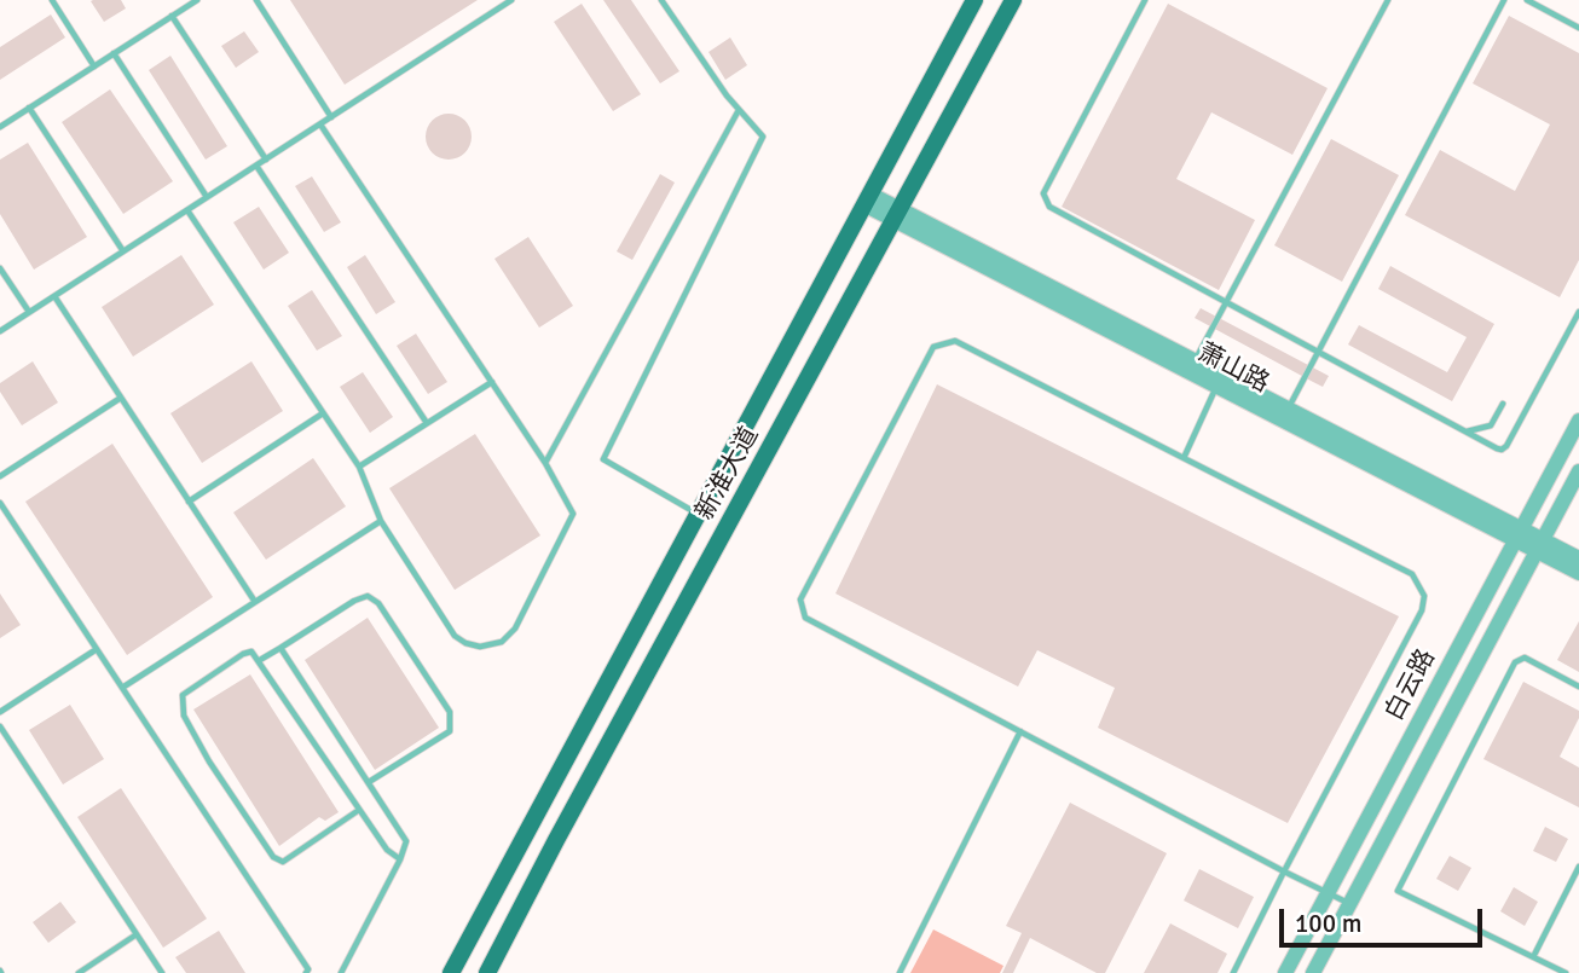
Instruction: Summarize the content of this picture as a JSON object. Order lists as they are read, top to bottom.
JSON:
{
  "streets": {
    "main road": ["新淮大道"],
    "street": ["萧山路", "白云路"]
  },
  "crossings": [
    ["萧山路", "新淮大道"],
    ["萧山路", "白云路"]
  ],
  "scale_bar": "100 m"
}
